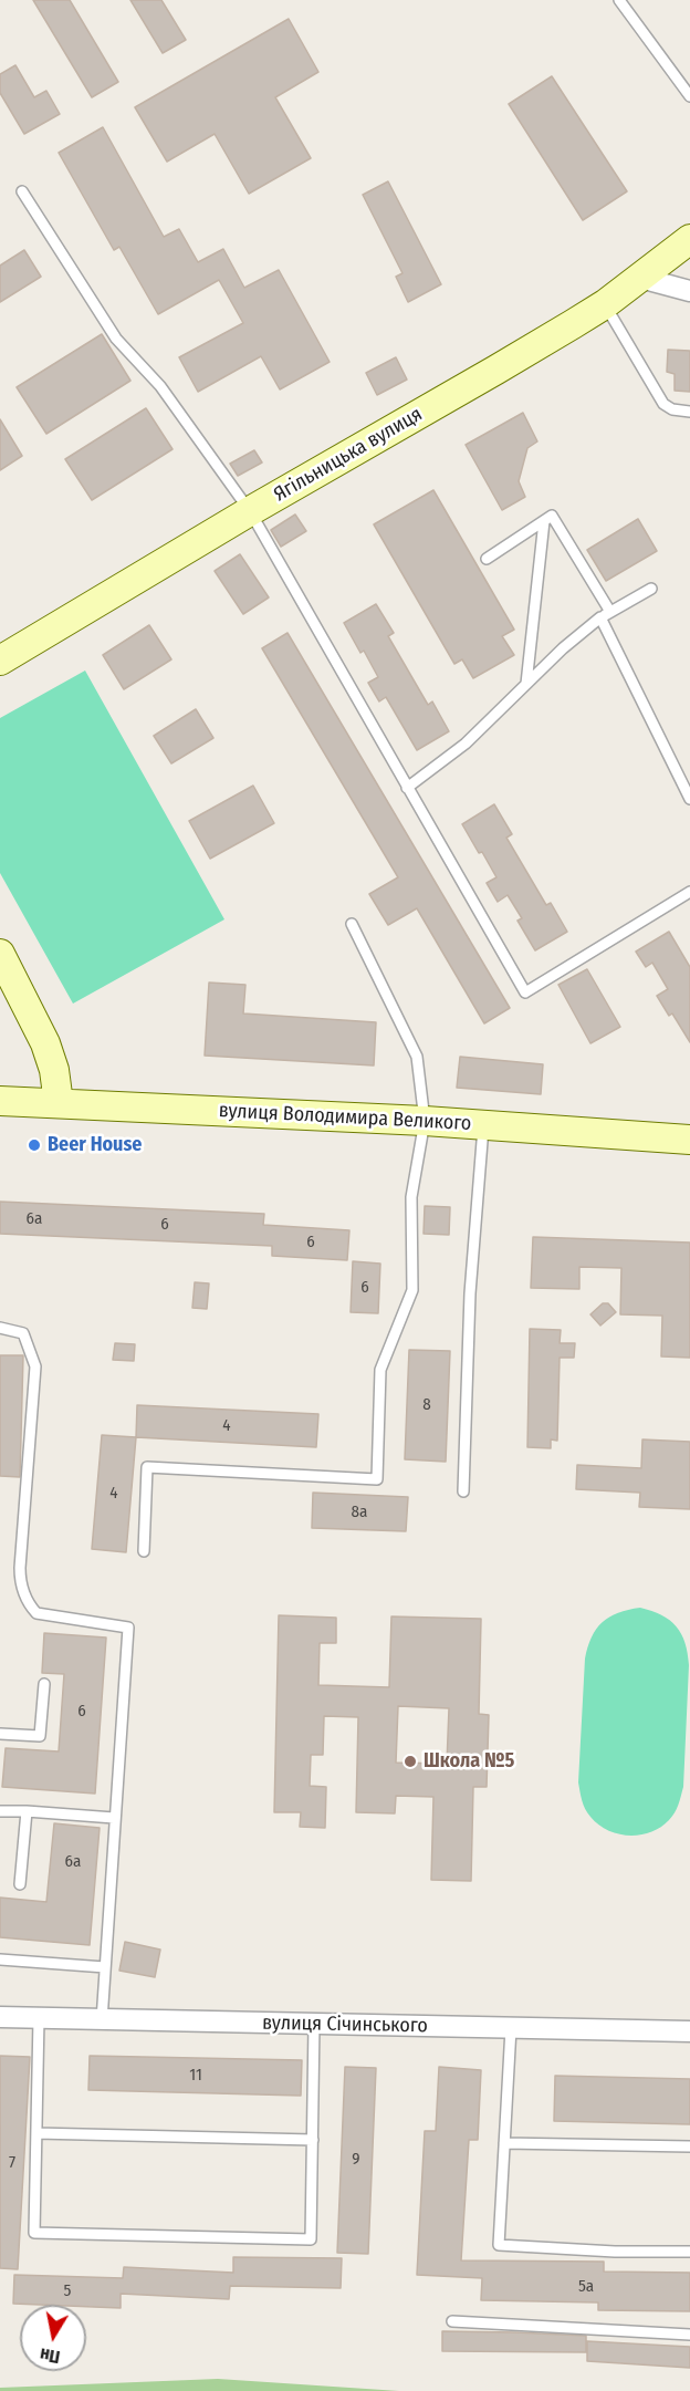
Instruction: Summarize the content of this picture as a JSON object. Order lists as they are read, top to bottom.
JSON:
{
  "streets": {
    "main road": ["Ягільницька вулиця", "вулиця Володимира Великого"],
    "street": ["вулиця Січинського"]
  },
  "places": ["Beer House", "Школа №5"],
  "house_numbers": [
    "6а",
    "6",
    "6",
    "6",
    "8",
    "4",
    "4",
    "8а",
    "6",
    "6а",
    "11",
    "9",
    "7",
    "5а",
    "5"
  ],
  "north": "bottom"
}
